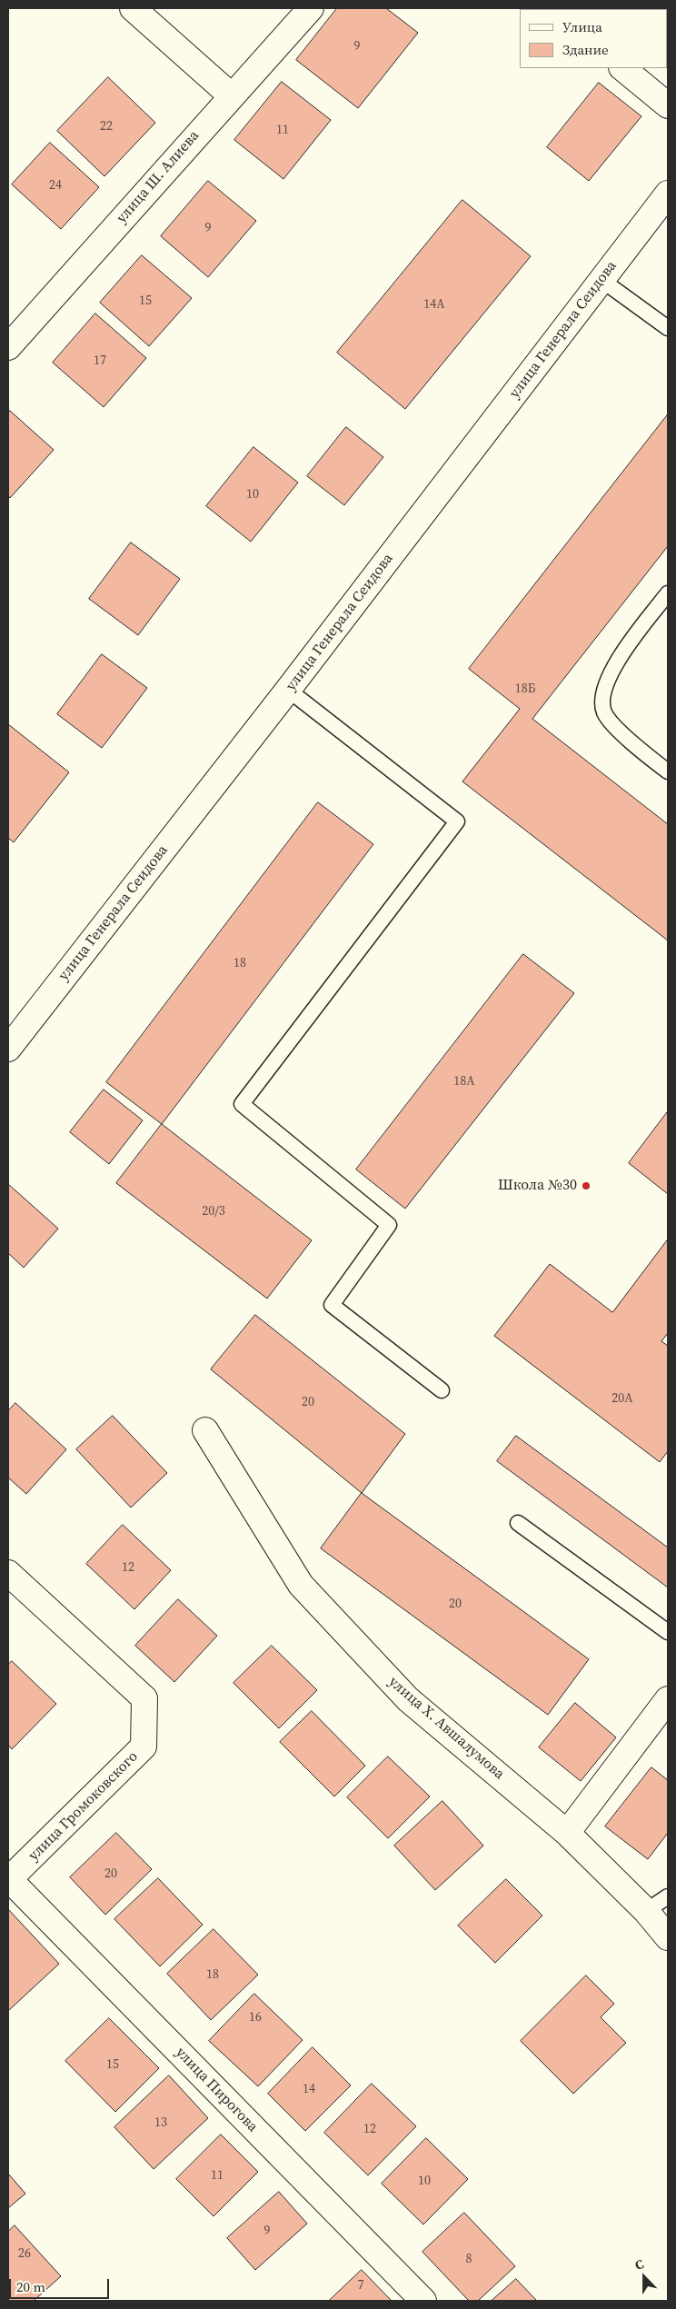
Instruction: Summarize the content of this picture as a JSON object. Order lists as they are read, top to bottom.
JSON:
{
  "streets": {
    "street": [
      "улица Ш. Алиева",
      "улица Генерала Сеидова",
      "улица Х. Авшалумова",
      "улица Громоковского",
      "улица Пирогова"
    ]
  },
  "crossings": [
    ["улица Громоковского", "улица Пирогова"]
  ],
  "places": ["Школа №30"],
  "house_numbers": [
    "9",
    "22",
    "11",
    "24",
    "9",
    "15",
    "14А",
    "17",
    "10",
    "18Б",
    "18",
    "18А",
    "20/3",
    "20А",
    "20",
    "12",
    "20",
    "20",
    "18",
    "16",
    "15",
    "14",
    "13",
    "12",
    "11",
    "10",
    "9",
    "26",
    "8",
    "7"
  ],
  "legend": ["Улица", "Здание"],
  "scale_bar": "20 m",
  "north": "top"
}
